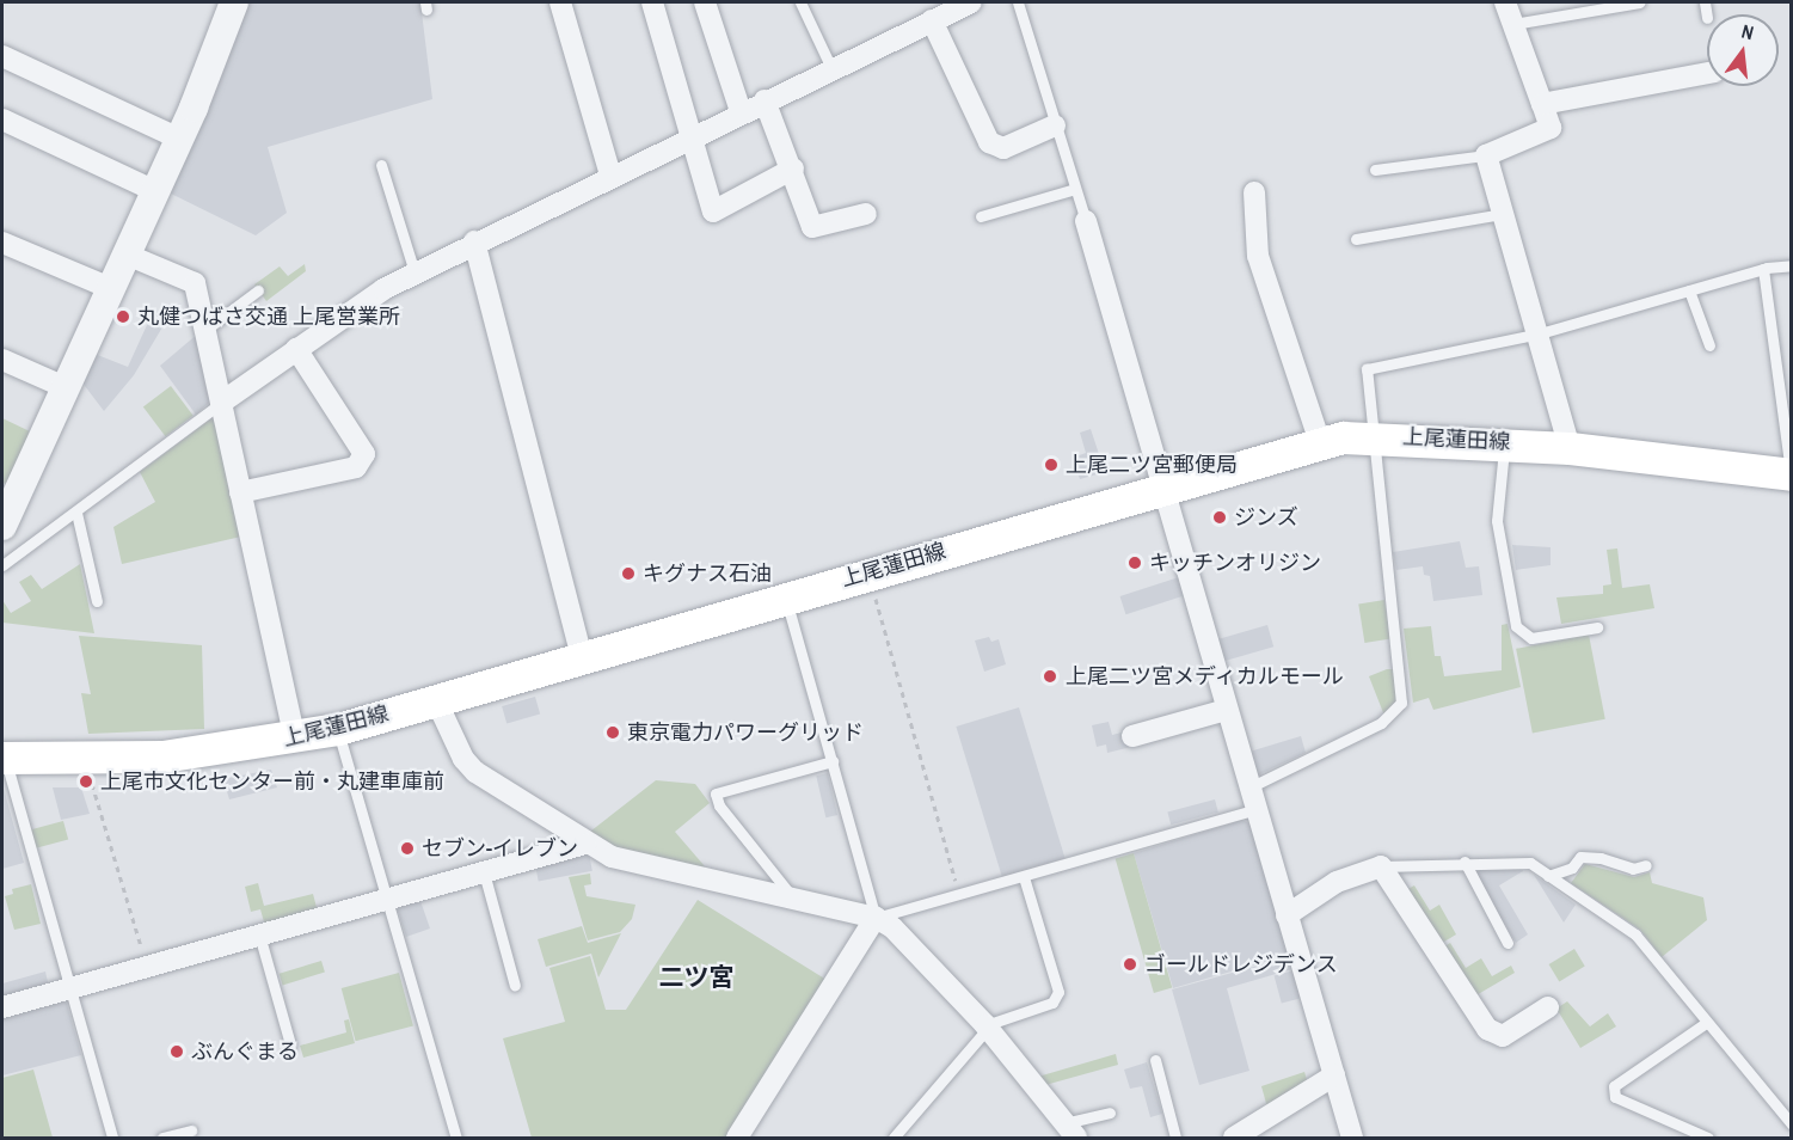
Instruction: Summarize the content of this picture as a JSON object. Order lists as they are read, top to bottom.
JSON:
{
  "streets": {
    "main road": ["上尾蓮田線"]
  },
  "districts": ["二ツ宮"],
  "places": [
    "丸健つばさ交通 上尾営業所",
    "上尾二ツ宮郵便局",
    "ジンズ",
    "キッチンオリジン",
    "キグナス石油",
    "上尾二ツ宮メディカルモール",
    "東京電力パワーグリッド",
    "上尾市文化センター前・丸建車庫前",
    "セブン-イレブン",
    "ゴールドレジデンス",
    "ぶんぐまる"
  ],
  "north": "top"
}
